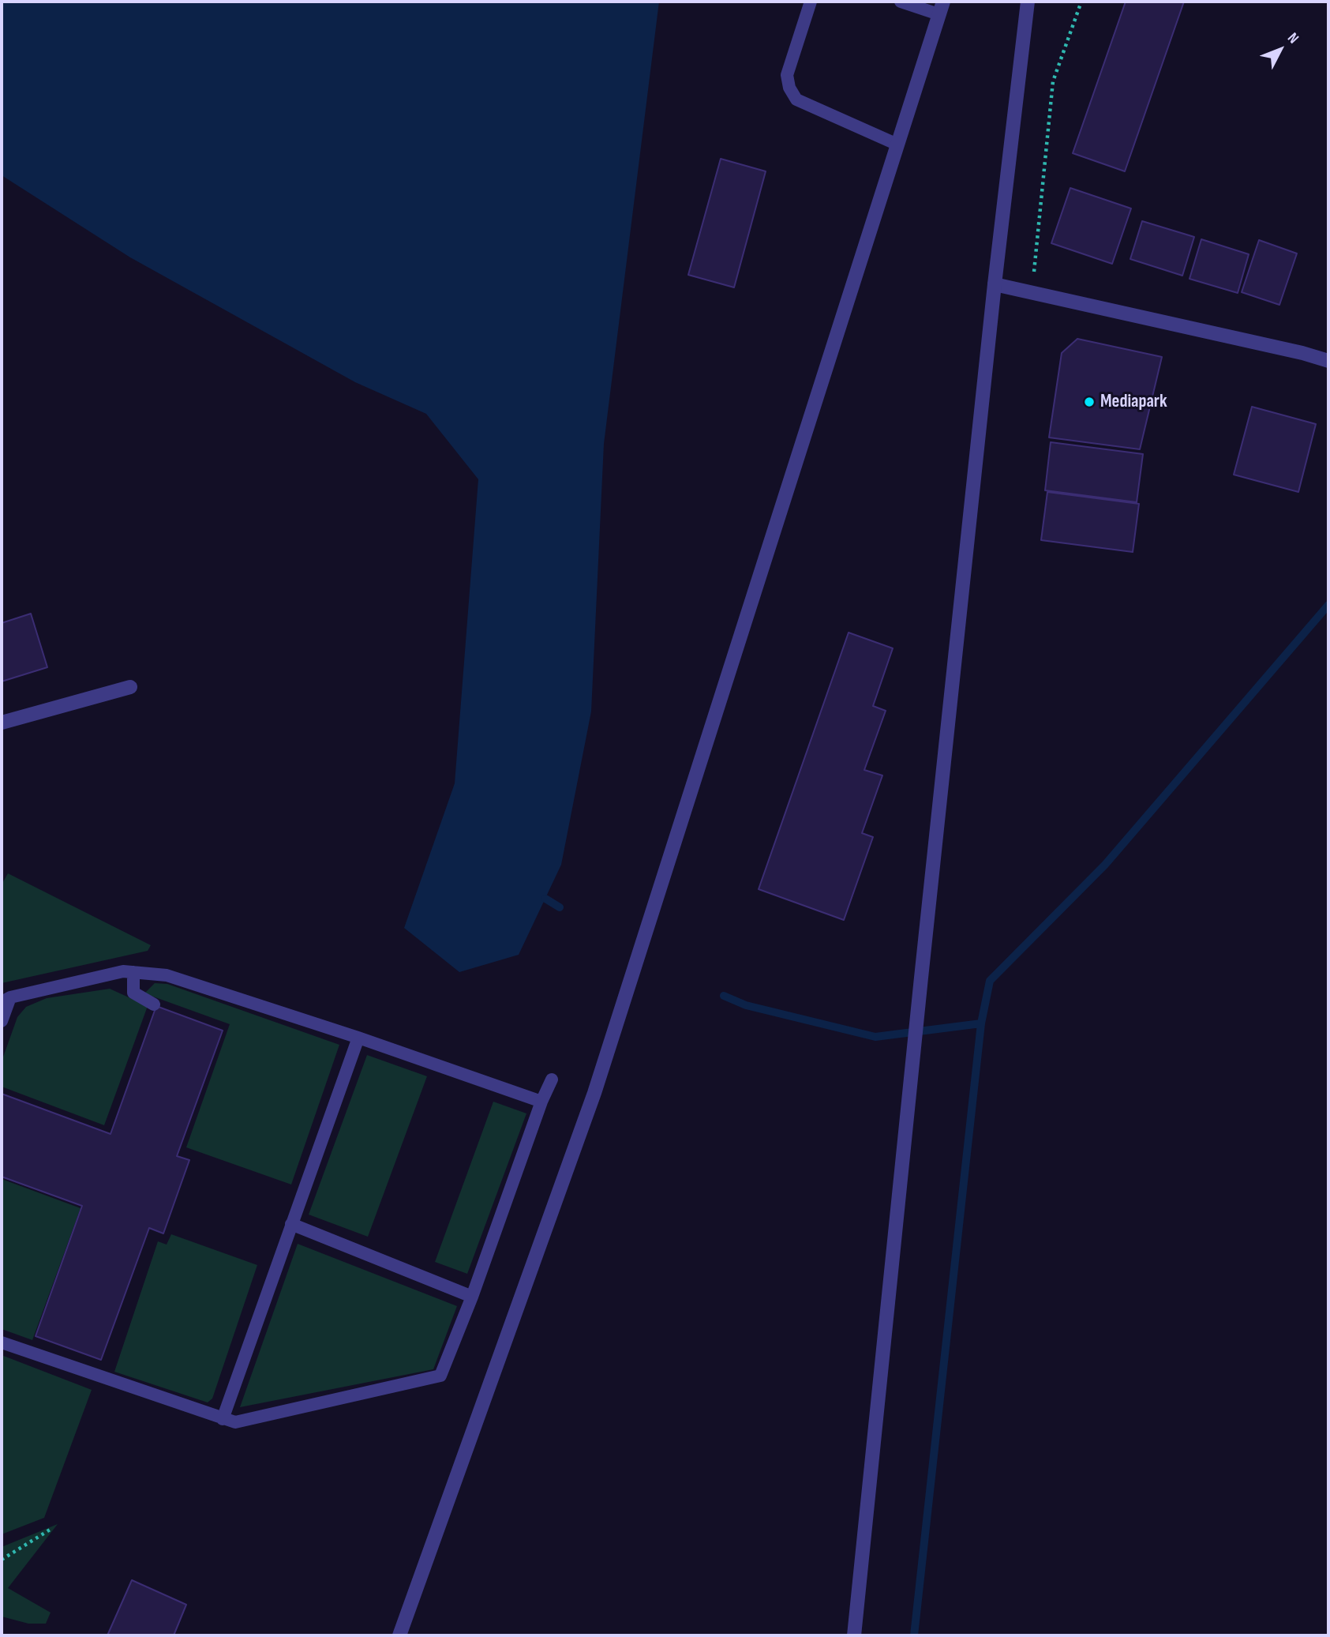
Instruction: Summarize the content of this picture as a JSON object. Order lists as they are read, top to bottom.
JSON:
{
  "places": ["Mediapark"],
  "north": "top right"
}
